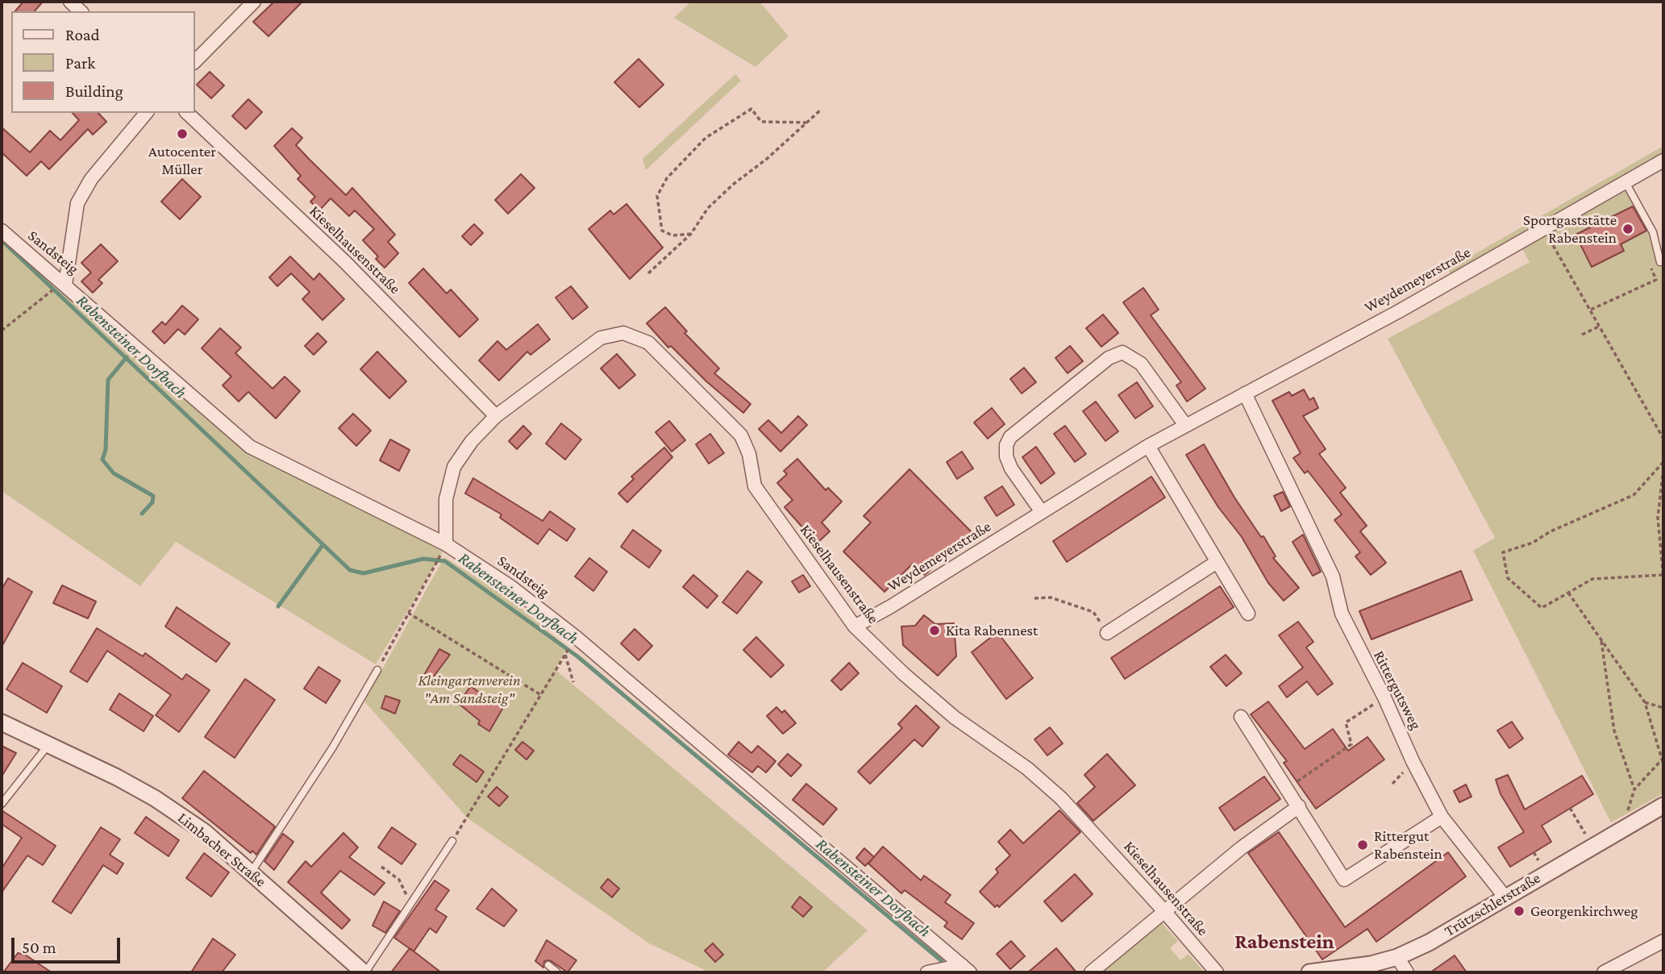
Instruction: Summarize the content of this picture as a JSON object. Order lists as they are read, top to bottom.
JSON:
{
  "streets": {
    "street": [
      "Kieselhausenstraße",
      "Sandsteig",
      "Weydemeyerstraße",
      "Rittergutsweg",
      "Limbacher Straße",
      "Trützschlerstraße"
    ]
  },
  "crossings": [
    ["Kieselhausenstraße", "Sandsteig"],
    ["Kieselhausenstraße", "Weydemeyerstraße"],
    ["Weydemeyerstraße", "Rittergutsweg"],
    ["Rittergutsweg", "Trützschlerstraße"]
  ],
  "districts": ["Rabenstein"],
  "water": ["Rabensteiner Dorfbach"],
  "parks": ["Kleingartenverein \"Am Sandsteig\""],
  "places": [
    "Autocenter Müller",
    "Sportgaststätte Rabenstein",
    "Kita Rabennest",
    "Rittergut Rabenstein",
    "Georgenkirchweg"
  ],
  "legend": ["Road", "Park", "Building"],
  "scale_bar": "50 m"
}
